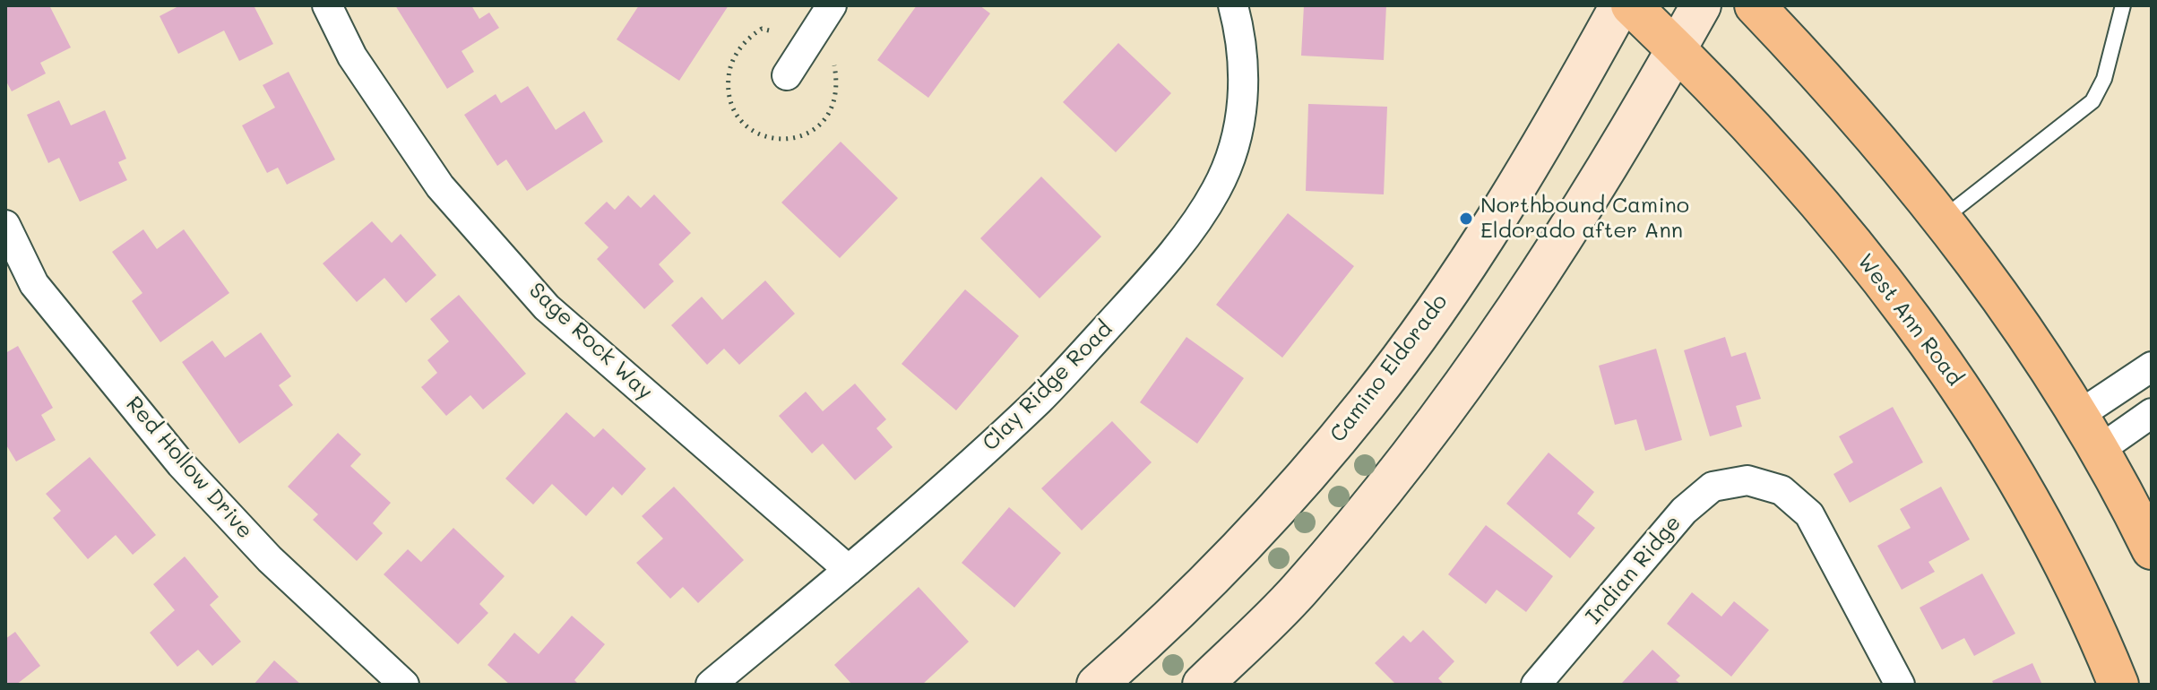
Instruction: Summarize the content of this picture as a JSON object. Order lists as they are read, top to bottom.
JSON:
{
  "streets": {
    "main road": ["West Ann Road", "Camino Eldorado"],
    "street": [
      "Sage Rock Way",
      "Clay Ridge Road",
      "Red Hollow Drive",
      "Indian Ridge"
    ]
  },
  "crossings": [
    ["Sage Rock Way", "Clay Ridge Road"]
  ],
  "places": ["Northbound Camino Eldorado after Ann"]
}
